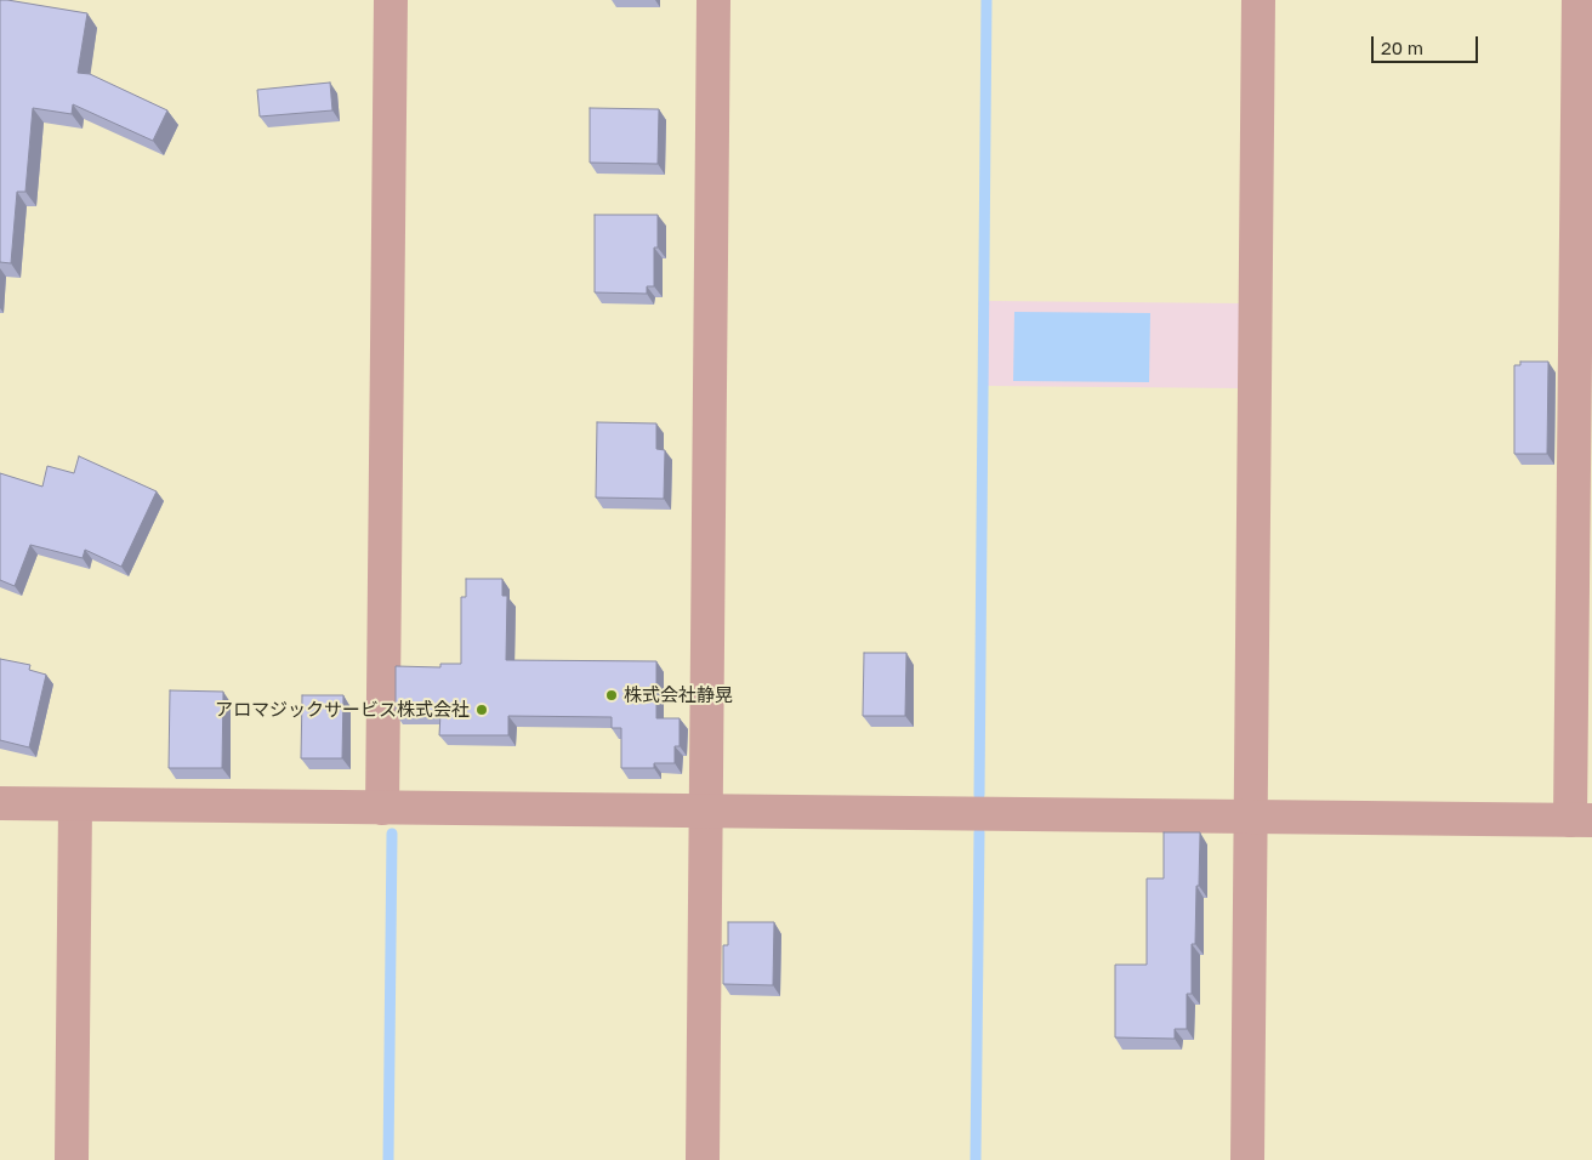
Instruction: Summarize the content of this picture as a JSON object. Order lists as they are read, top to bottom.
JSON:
{
  "places": ["株式会社静晃", "アロマジックサービス株式会社"],
  "scale_bar": "20 m"
}
